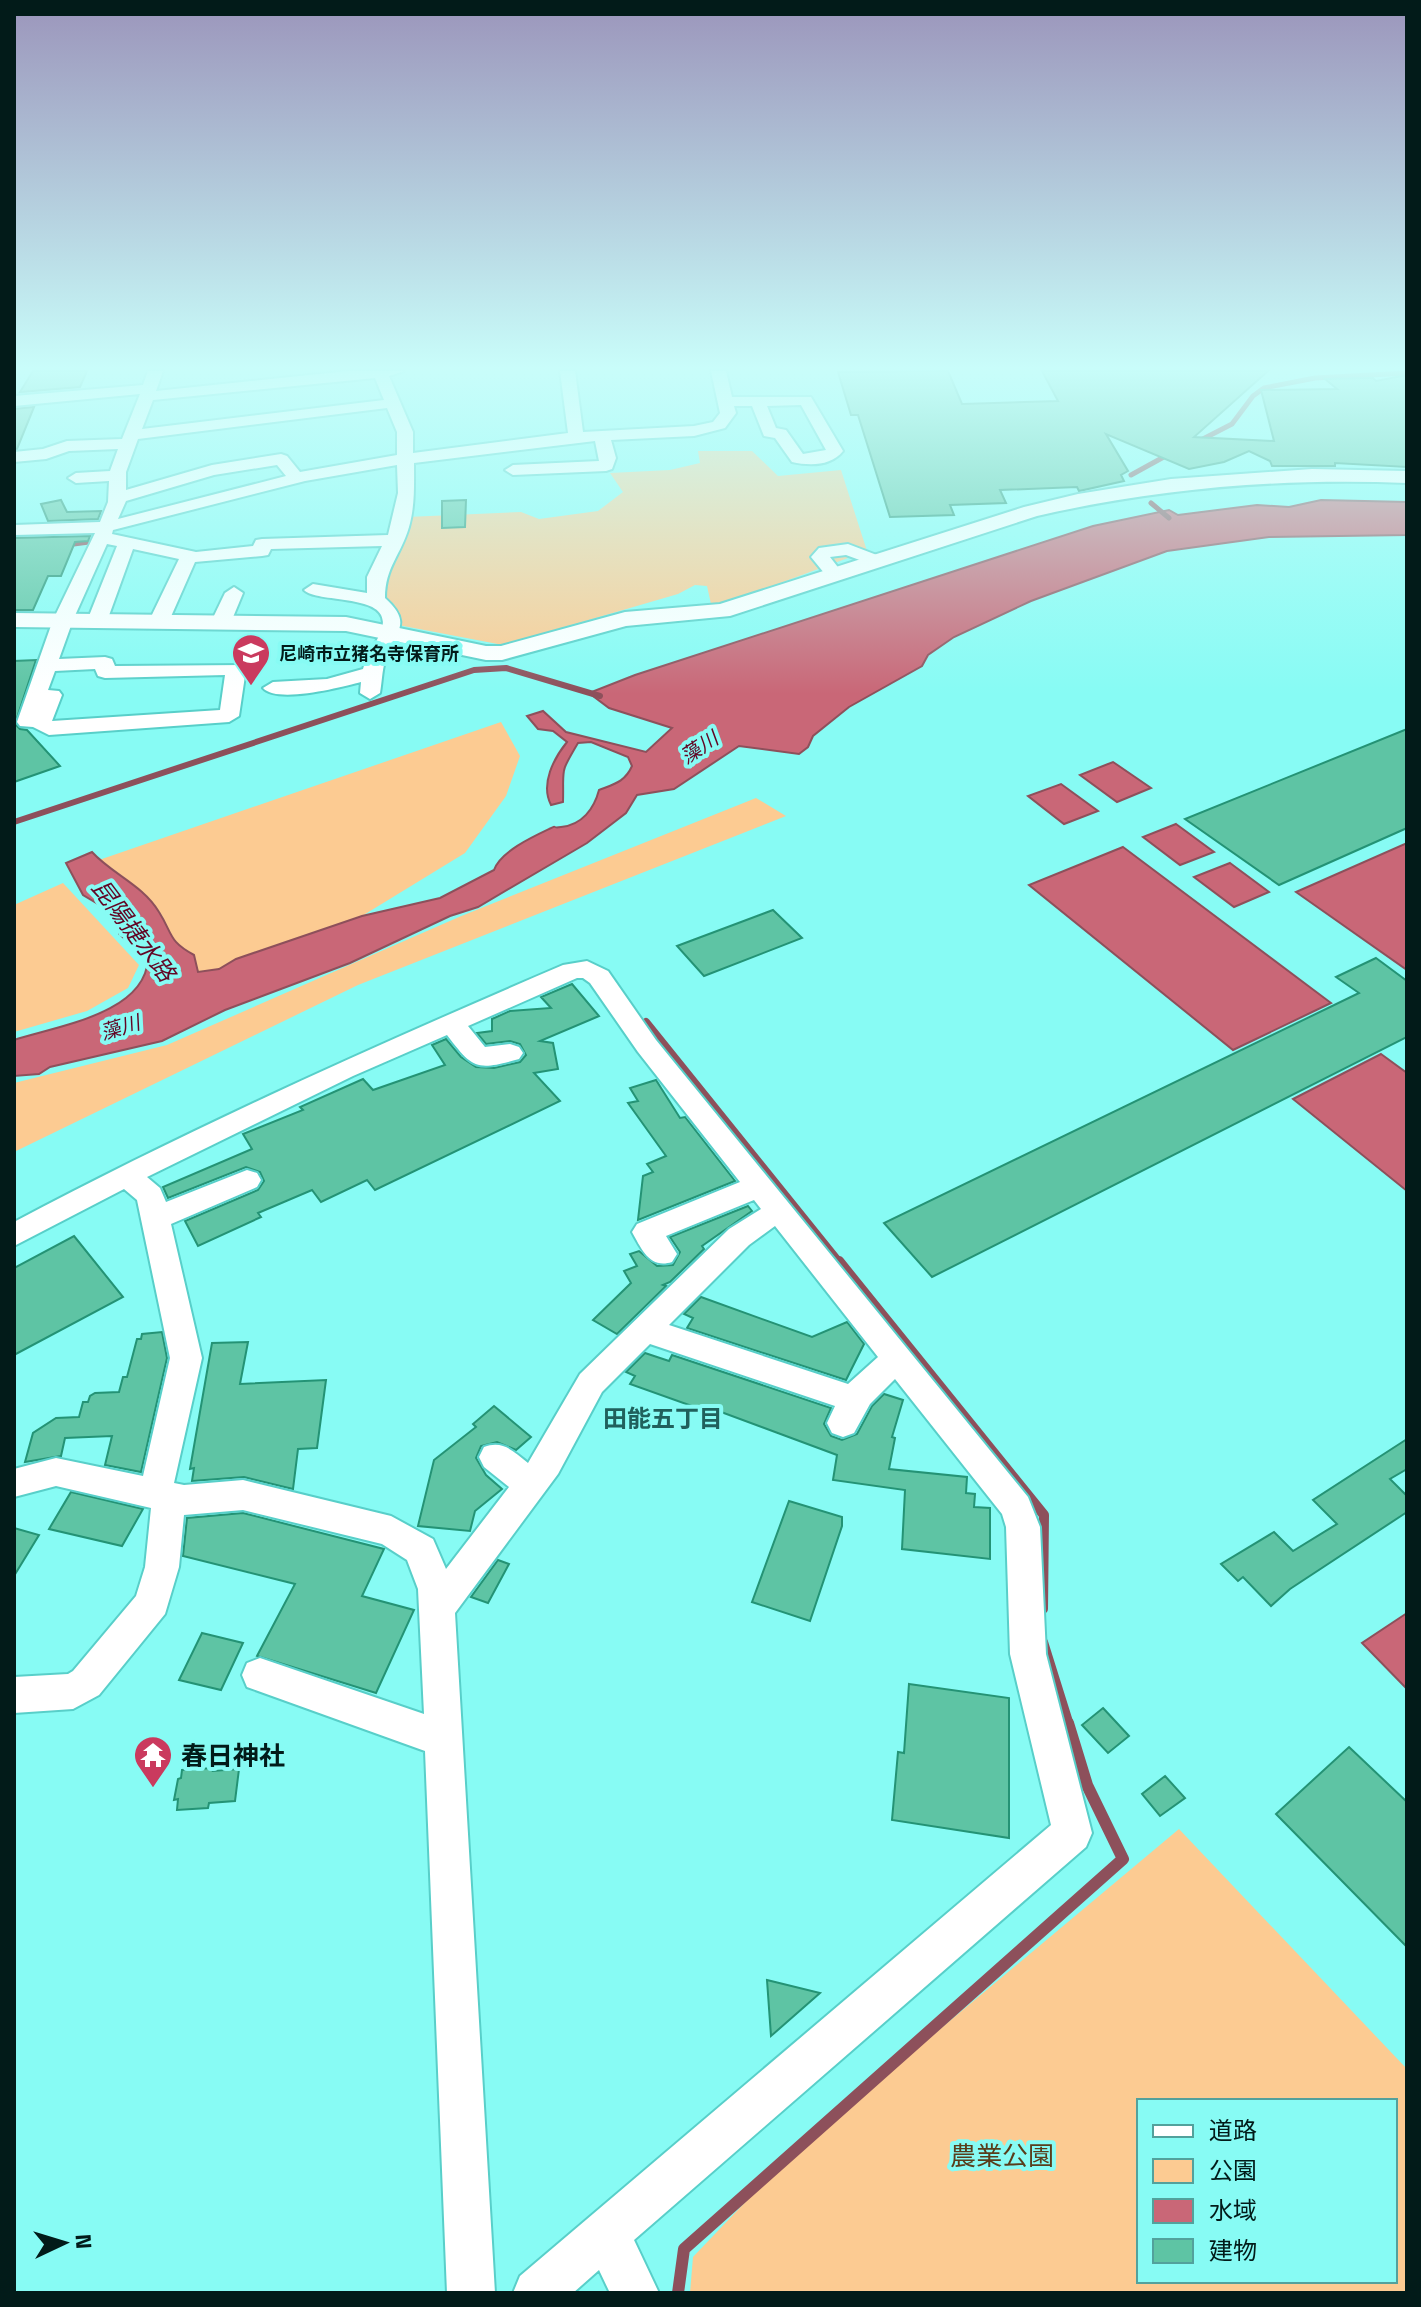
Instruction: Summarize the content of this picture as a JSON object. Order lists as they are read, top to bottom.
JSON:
{
  "districts": ["田能五丁目"],
  "water": ["藻川", "昆陽捷水路"],
  "parks": ["農業公園"],
  "places": {
    "school or university": ["尼崎市立猪名寺保育所"],
    "temple": ["春日神社"]
  },
  "legend": [
    "道路",
    "公園",
    "水域",
    "建物"
  ],
  "north": "right"
}
